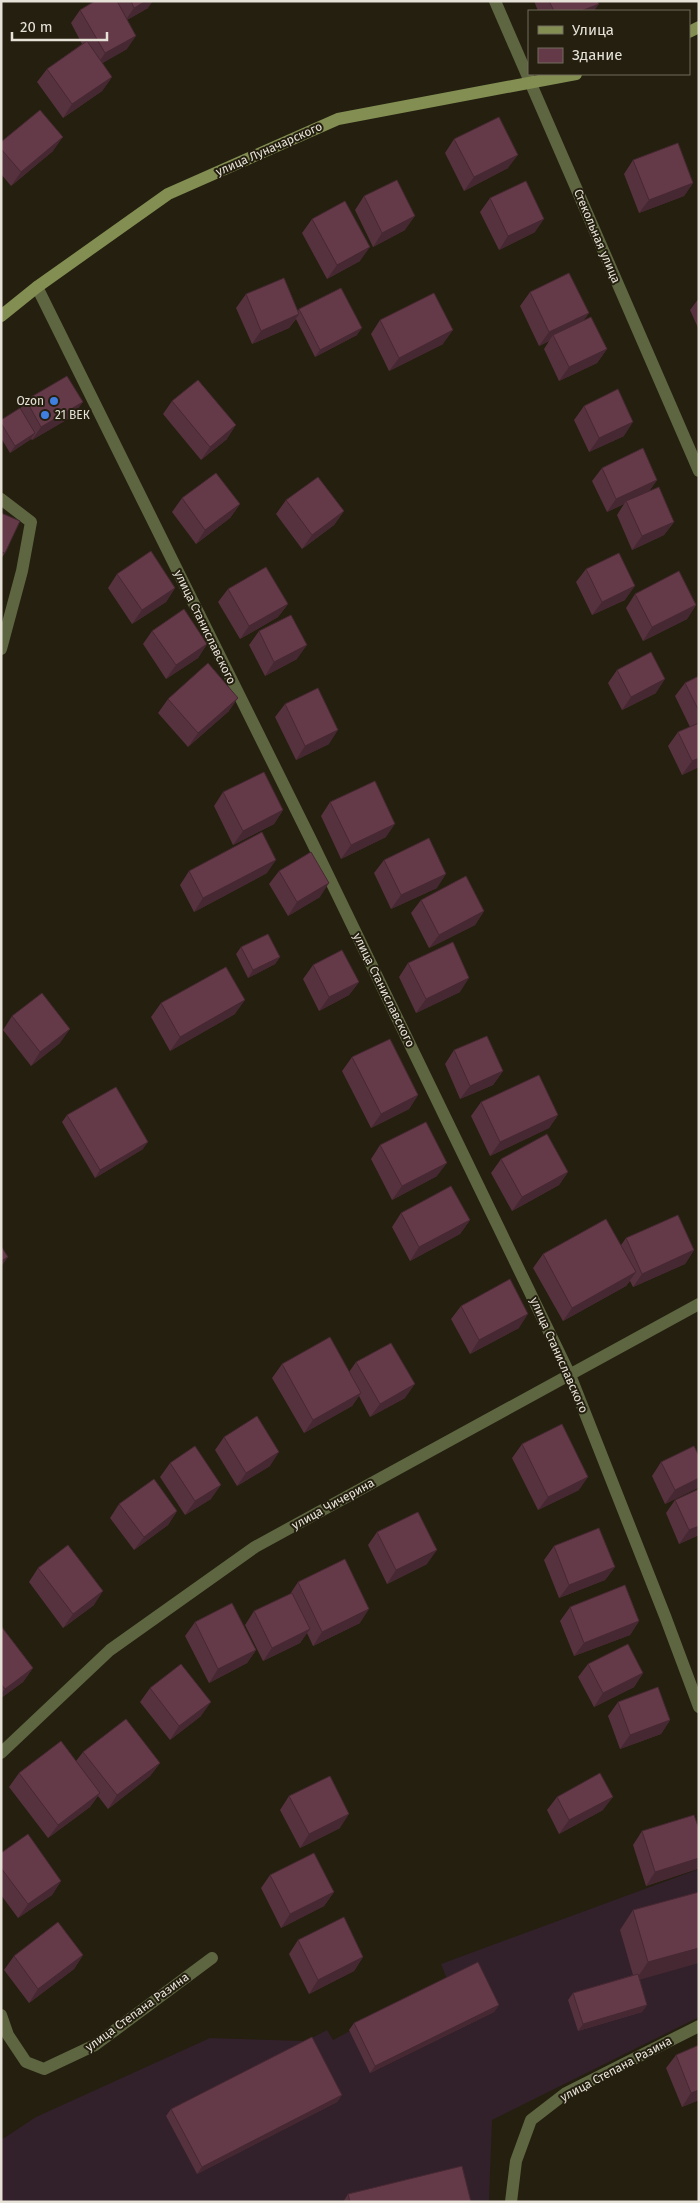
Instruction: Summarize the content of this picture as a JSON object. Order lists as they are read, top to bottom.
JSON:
{
  "streets": {
    "main road": ["улица Луначарского"],
    "street": [
      "Стекольная улица",
      "улица Станиславского",
      "улица Чичерина",
      "улица Степана Разина"
    ]
  },
  "crossings": [
    ["улица Луначарского", "Стекольная улица"],
    ["улица Луначарского", "улица Станиславского"],
    ["улица Станиславского", "улица Чичерина"]
  ],
  "places": ["Ozon", "21 ВЕК"],
  "legend": ["Улица", "Здание"],
  "scale_bar": "20 m"
}
